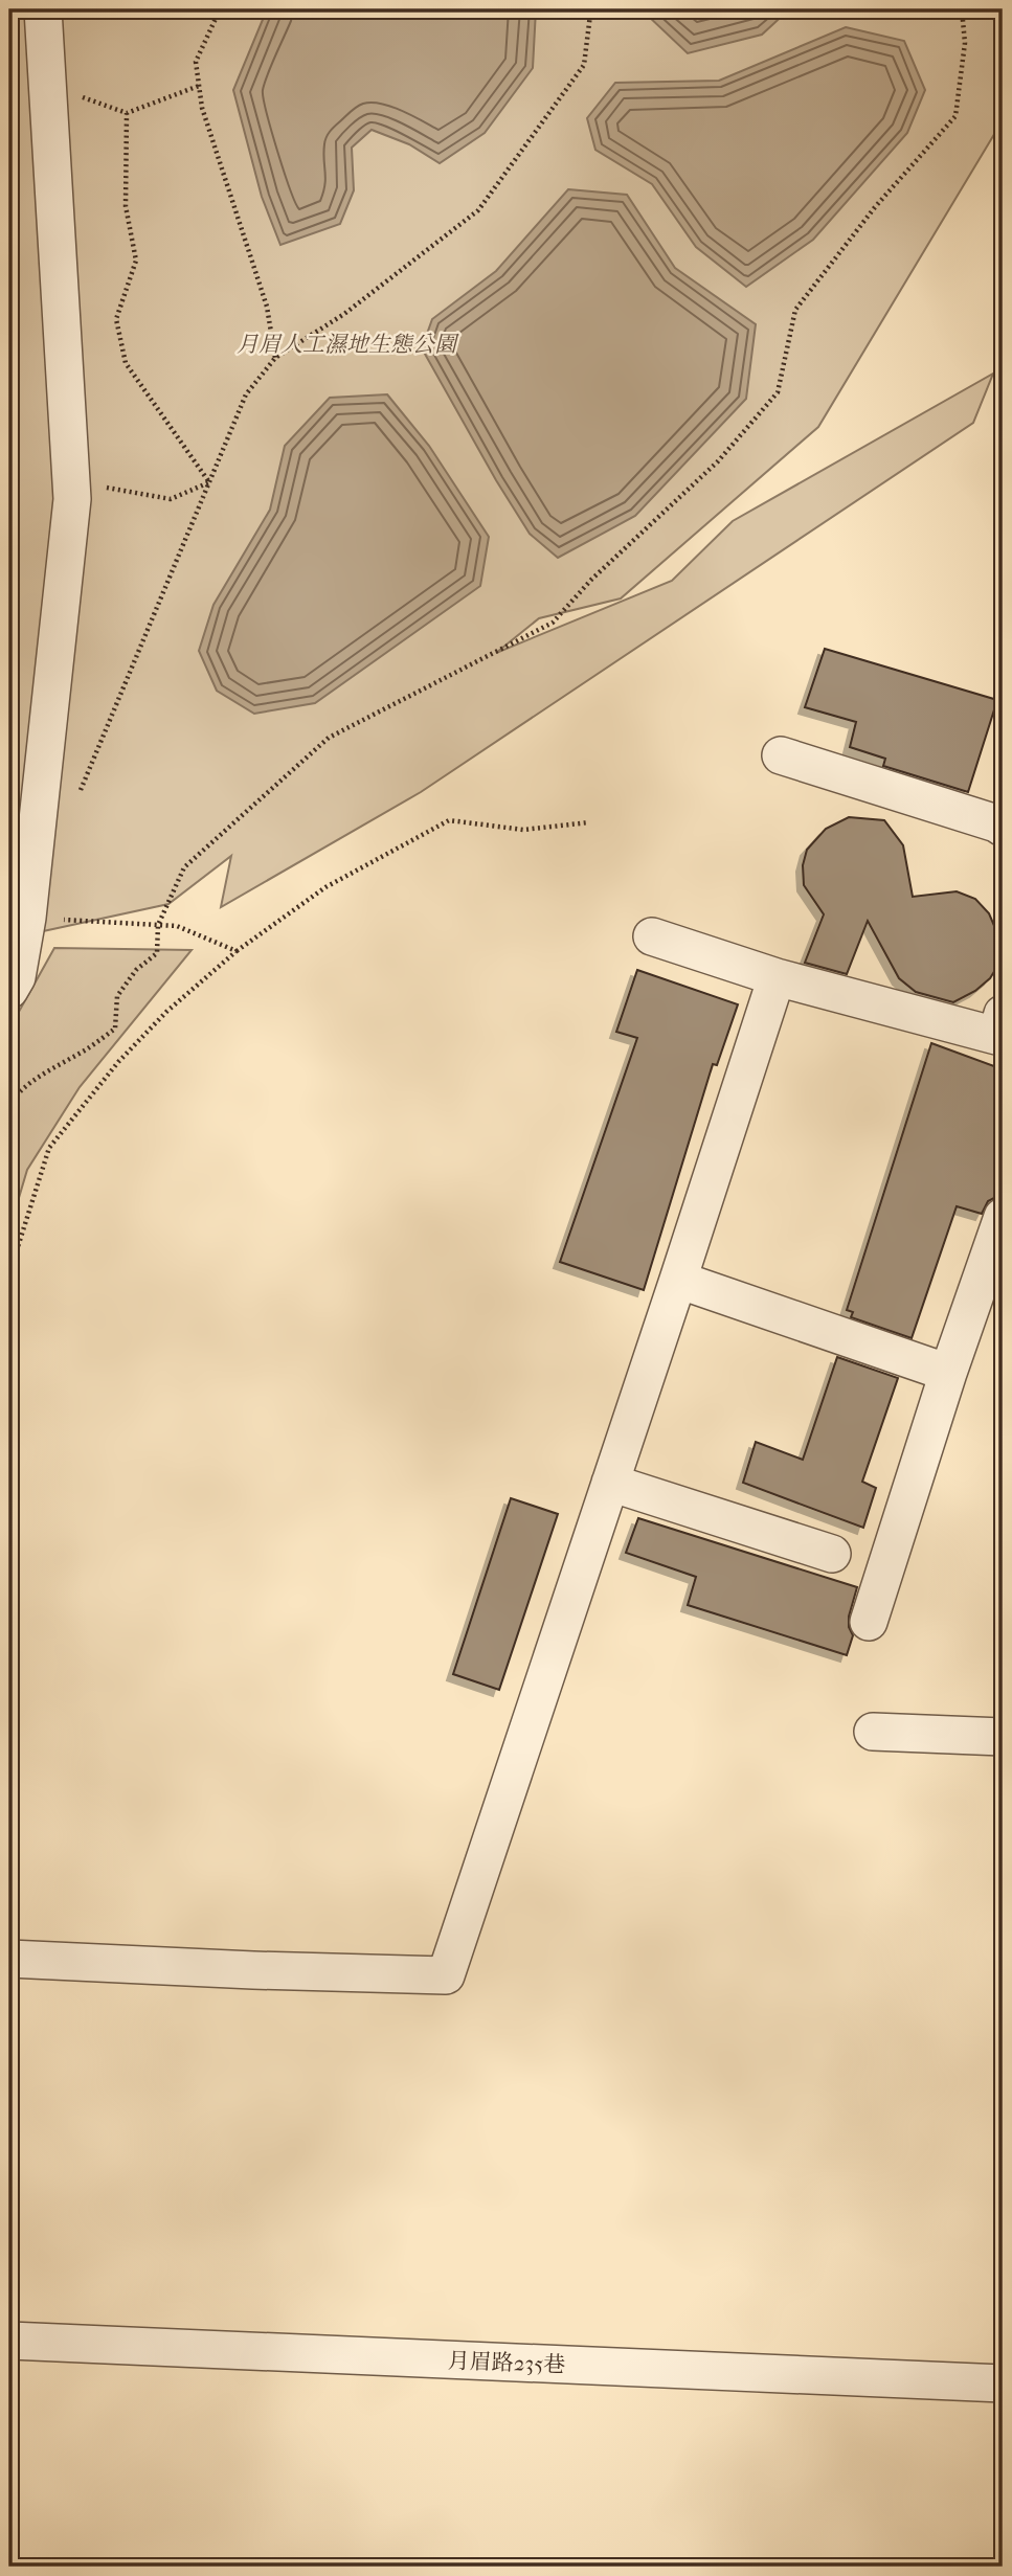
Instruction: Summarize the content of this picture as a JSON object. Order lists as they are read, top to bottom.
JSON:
{
  "streets": {
    "street": ["月眉路235巷"]
  },
  "parks": ["月眉人工濕地生態公園"]
}
